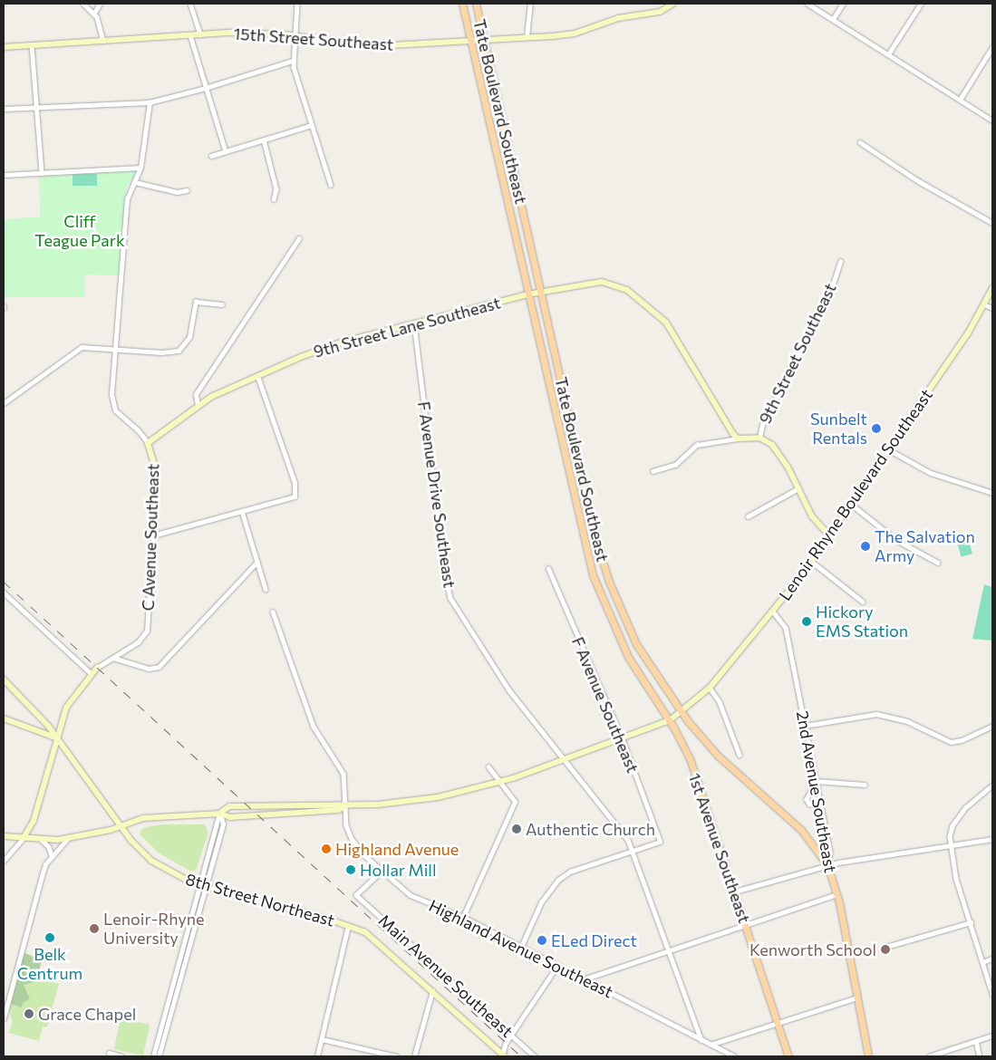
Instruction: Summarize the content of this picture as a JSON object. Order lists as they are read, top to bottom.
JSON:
{
  "streets": {
    "main road": [
      "15th Street Southeast",
      "Tate Boulevard Southeast",
      "9th Street Lane Southeast",
      "9th Street Southeast",
      "Lenoir Rhyne Boulevard Southeast",
      "C Avenue Southeast",
      "2nd Avenue Southeast",
      "1st Avenue Southeast",
      "8th Street Northeast"
    ],
    "street": [
      "F Avenue Drive Southeast",
      "F Avenue Southeast",
      "Highland Avenue Southeast",
      "Main Avenue Southeast"
    ]
  },
  "crossings": [
    ["15th Street Southeast", "Tate Boulevard Southeast"],
    ["Tate Boulevard Southeast", "9th Street Lane Southeast"],
    ["Tate Boulevard Southeast", "Lenoir Rhyne Boulevard Southeast"],
    ["Tate Boulevard Southeast", "2nd Avenue Southeast"],
    ["Tate Boulevard Southeast", "1st Avenue Southeast"],
    ["9th Street Lane Southeast", "9th Street Southeast"],
    ["9th Street Lane Southeast", "F Avenue Drive Southeast"],
    ["9th Street Lane Southeast", "C Avenue Southeast"],
    ["F Avenue Drive Southeast", "Lenoir Rhyne Boulevard Southeast"],
    ["F Avenue Drive Southeast", "F Avenue Southeast"],
    ["Lenoir Rhyne Boulevard Southeast", "F Avenue Southeast"],
    ["Lenoir Rhyne Boulevard Southeast", "2nd Avenue Southeast"],
    ["Lenoir Rhyne Boulevard Southeast", "1st Avenue Southeast"],
    ["Lenoir Rhyne Boulevard Southeast", "8th Street Northeast"],
    ["Lenoir Rhyne Boulevard Southeast", "Highland Avenue Southeast"],
    ["Highland Avenue Southeast", "Main Avenue Southeast"]
  ],
  "parks": ["Cliff Teague Park"],
  "places": [
    "Sunbelt Rentals",
    "The Salvation Army",
    "Hickory EMS Station",
    "Authentic Church",
    "Highland Avenue",
    "Hollar Mill",
    "Lenoir-Rhyne University",
    "Belk Centrum",
    "ELed Direct",
    "Kenworth School",
    "Grace Chapel"
  ]
}
